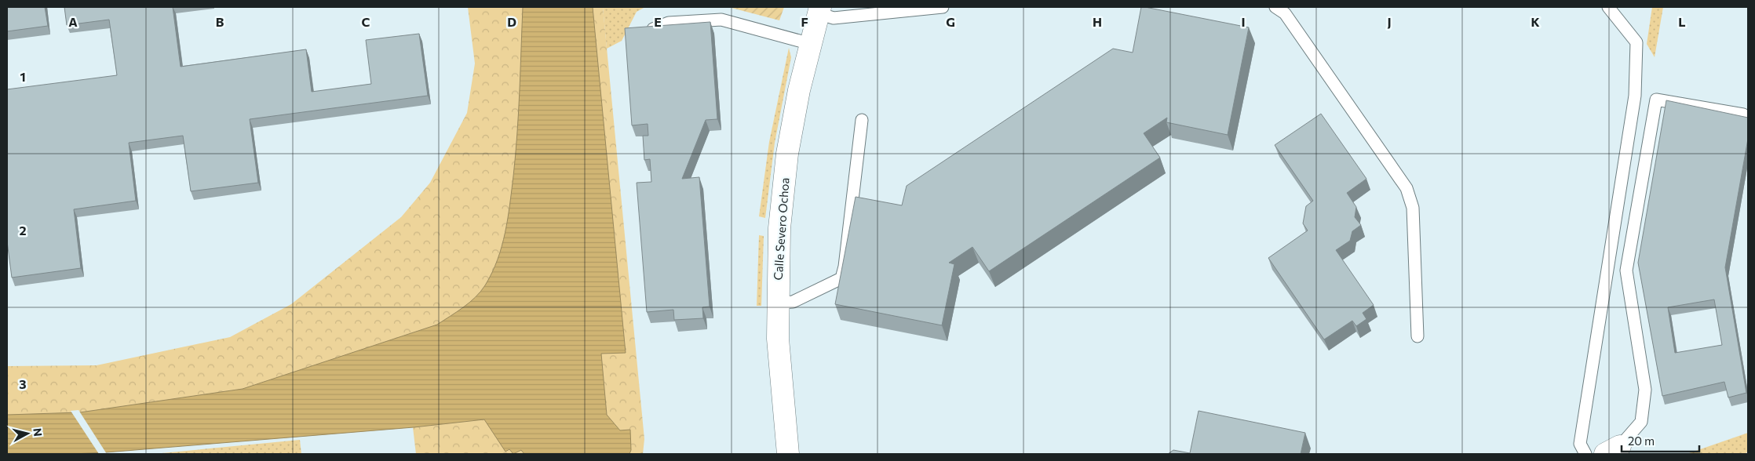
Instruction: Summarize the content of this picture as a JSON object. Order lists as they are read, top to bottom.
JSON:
{
  "streets": {
    "street": ["Calle Severo Ochoa"]
  },
  "scale_bar": "20 m",
  "north": "right",
  "grid": {
    "columns": [
      "A",
      "B",
      "C",
      "D",
      "E",
      "F",
      "G",
      "H",
      "I",
      "J",
      "K",
      "L"
    ],
    "rows": ["1", "2", "3"]
  }
}
